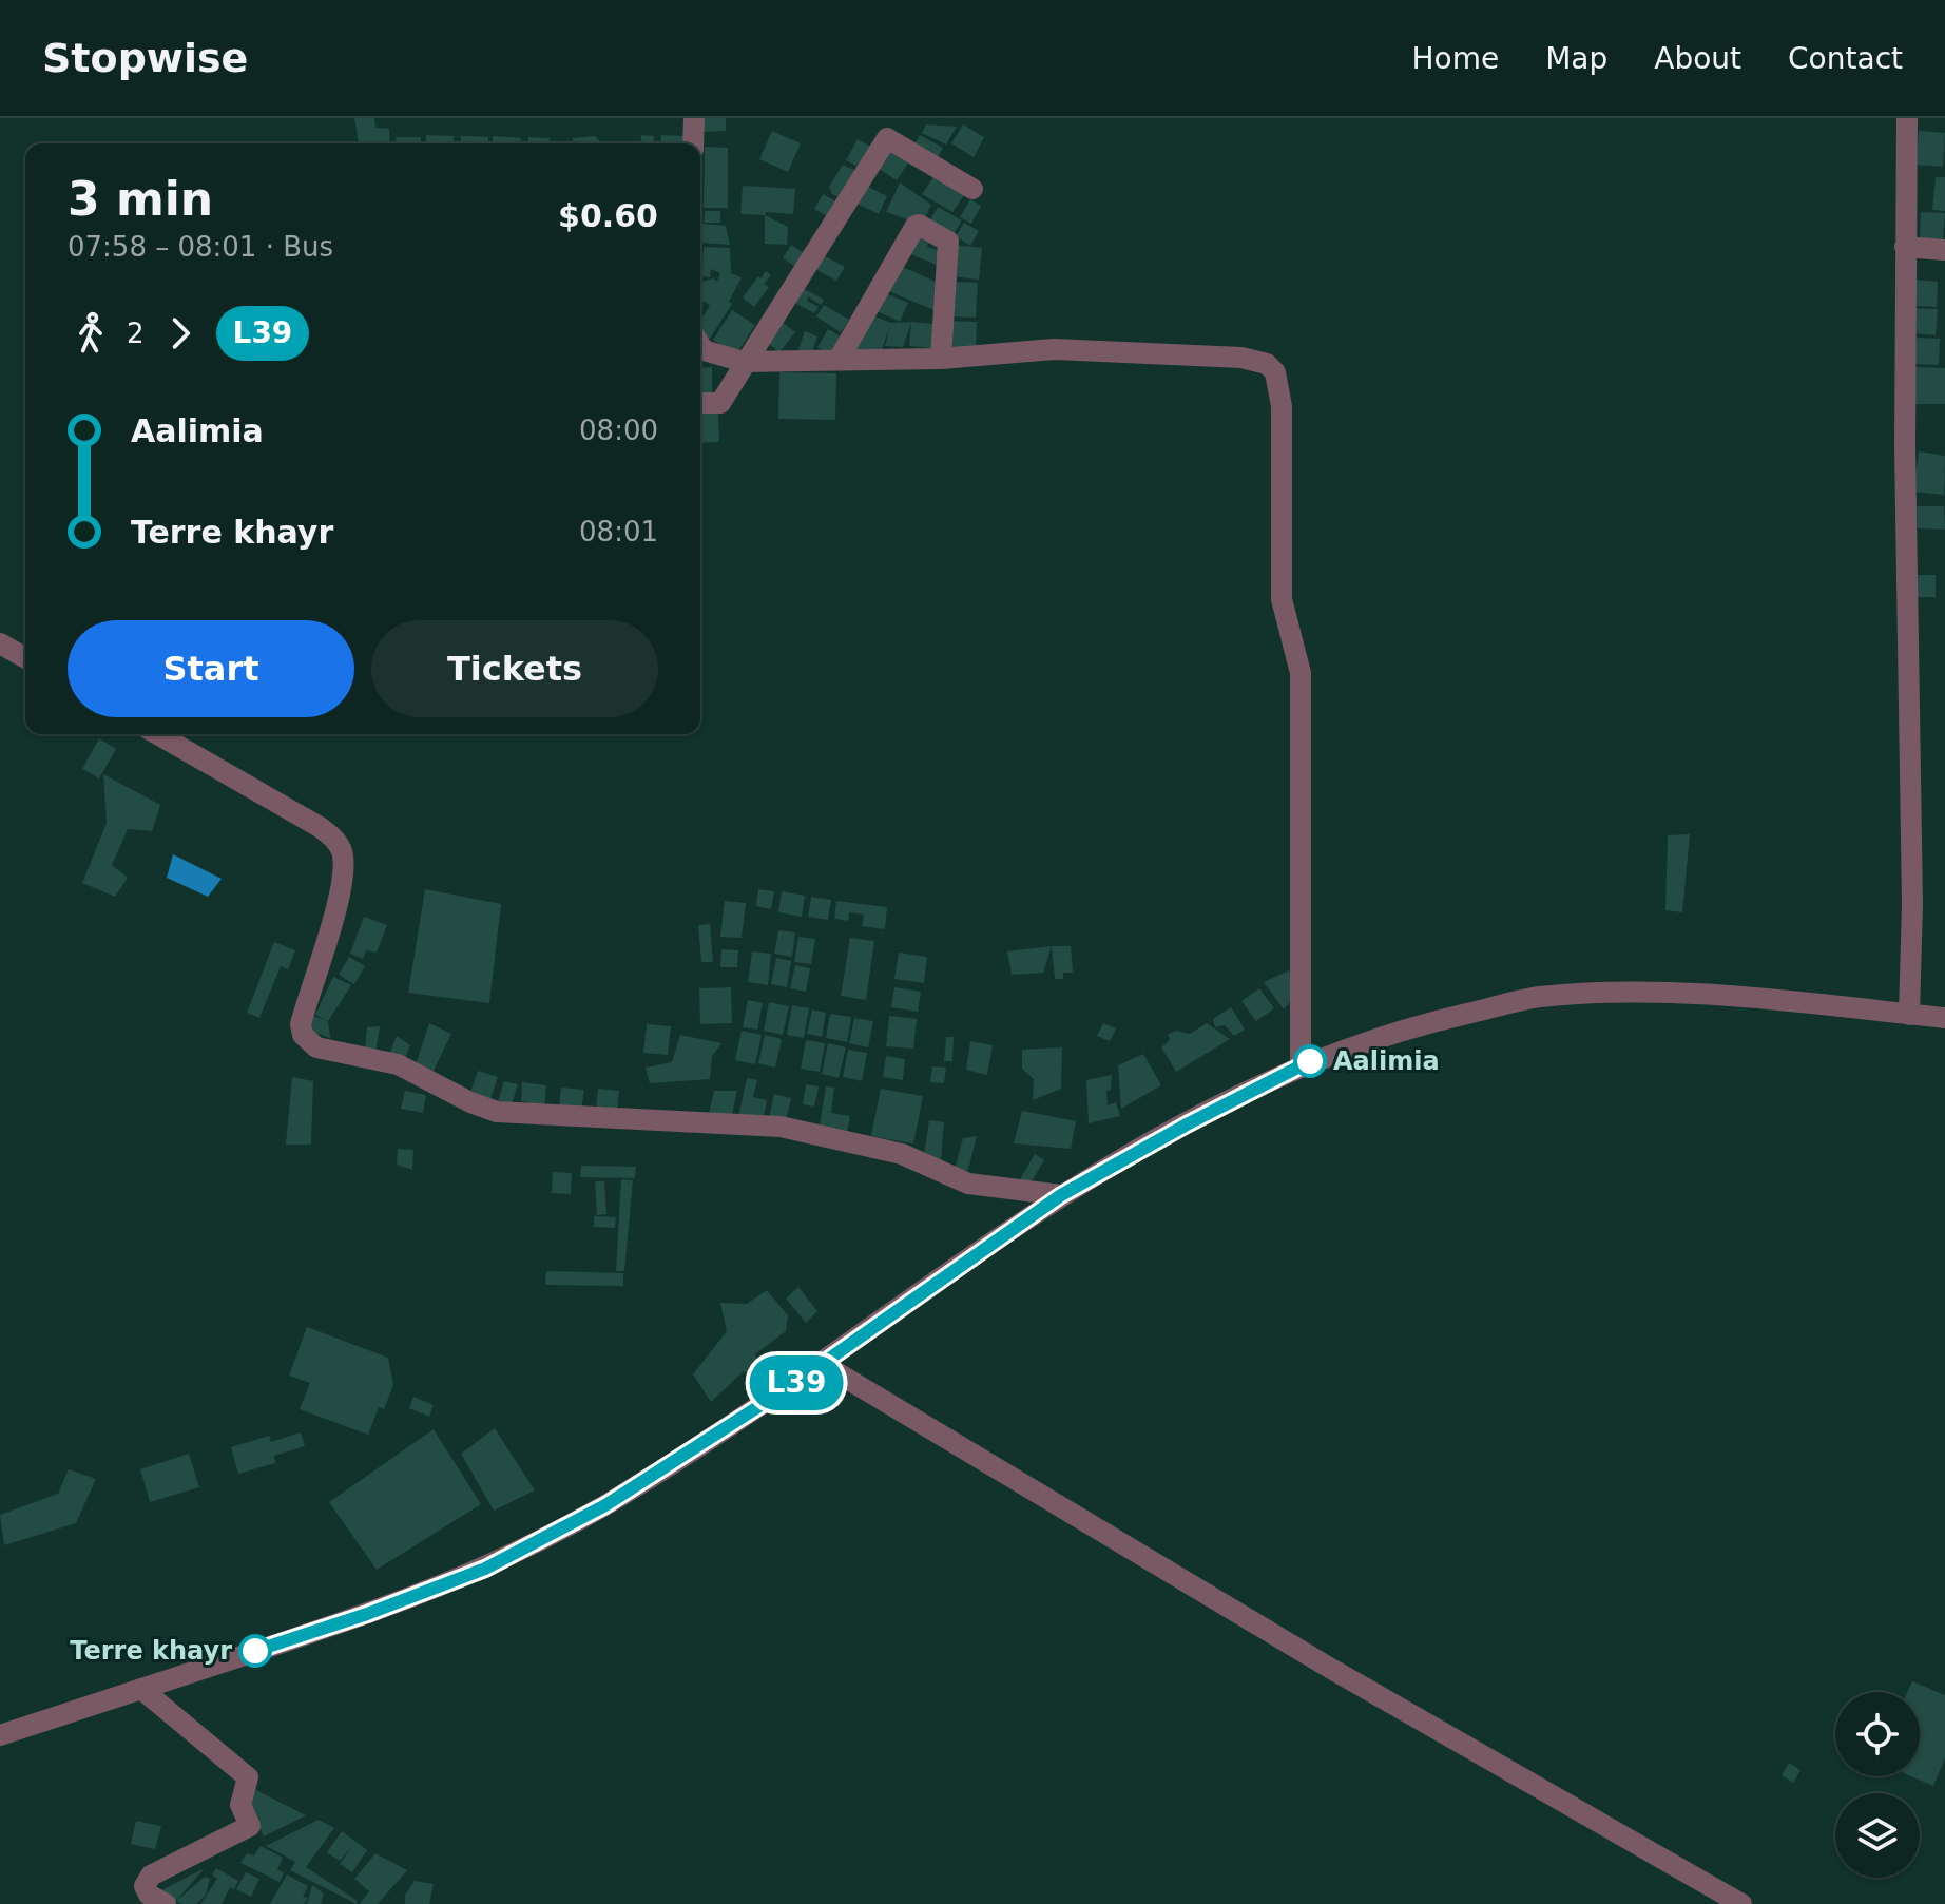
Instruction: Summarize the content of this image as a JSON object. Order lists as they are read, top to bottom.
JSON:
{
  "places": ["Aalimia", "Terre khayr"],
  "lines": ["bus line L39"],
  "page": {
    "header": "Stopwise",
    "nav": [
      "Home",
      "Map",
      "About",
      "Contact"
    ],
    "on_map": "L39",
    "heading": ["3 min", "07:58 – 08:01 · Bus", "$0.60"],
    "legs": ["2", "L39"],
    "list": [
      {
        "name": "Aalimia",
        "value": "08:00"
      },
      {
        "name": "Terre khayr",
        "value": "08:01"
      }
    ],
    "buttons": ["Start", "Tickets"]
  }
}
